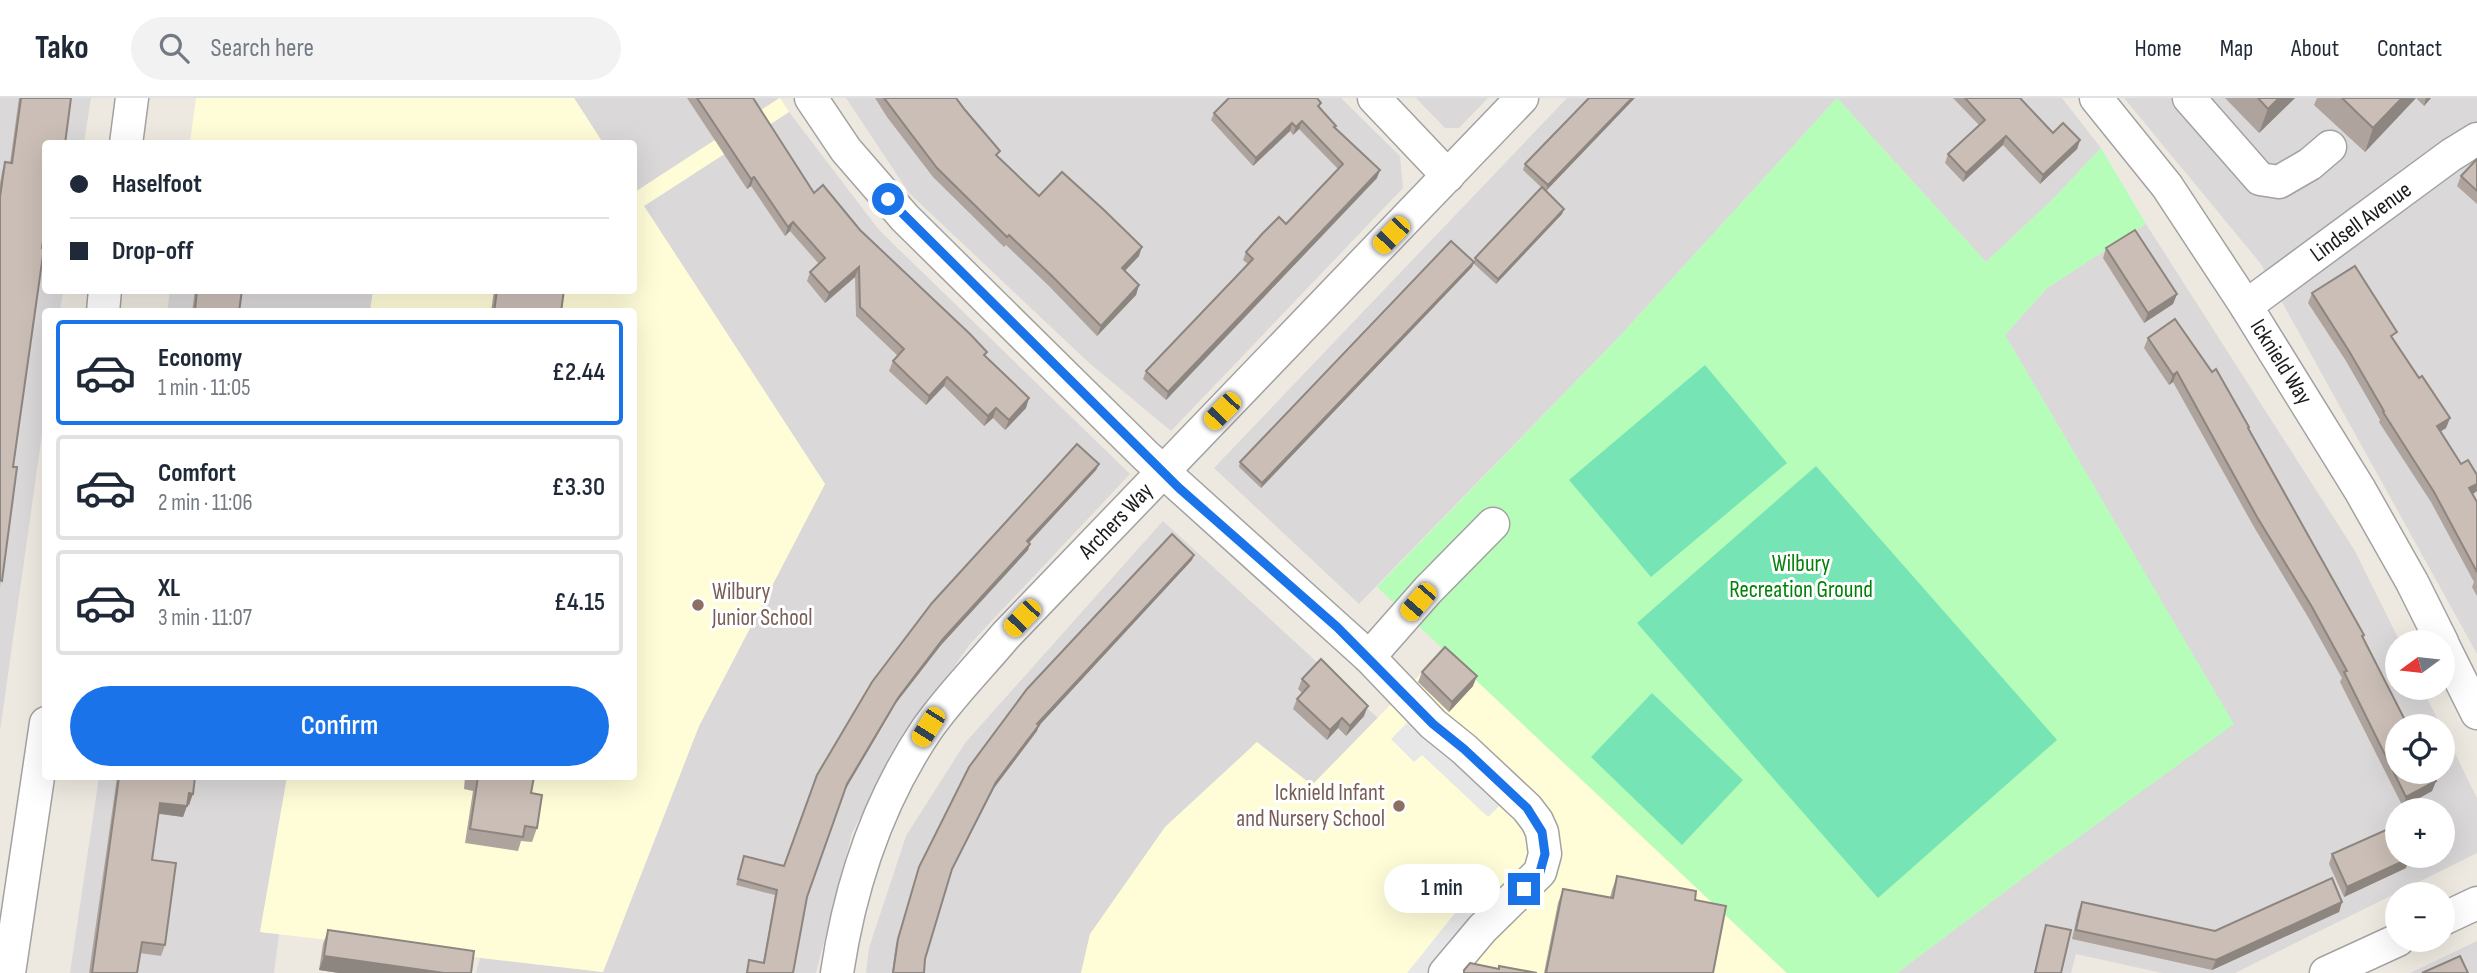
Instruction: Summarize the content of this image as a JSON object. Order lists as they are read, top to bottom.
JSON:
{
  "streets": {
    "street": ["Lindsell Avenue", "Icknield Way", "Archers Way"]
  },
  "crossings": [
    ["Lindsell Avenue", "Icknield Way"]
  ],
  "parks": ["Wilbury Recreation Ground"],
  "places": ["Wilbury Junior School", "Icknield Infant and Nursery School"],
  "north": "left",
  "page": {
    "header": "Tako",
    "search": "Search here",
    "nav": [
      "Home",
      "Map",
      "About",
      "Contact"
    ],
    "banner": ["Haselfoot", "Drop-off"],
    "list": [
      {
        "name": "Economy",
        "note": "1 min · 11:05",
        "value": "£2.44"
      },
      {
        "name": "Comfort",
        "note": "2 min · 11:06",
        "value": "£3.30"
      },
      {
        "name": "XL",
        "note": "3 min · 11:07",
        "value": "£4.15"
      }
    ],
    "map_buttons": ["+", "−"],
    "buttons": "Confirm",
    "bubble": "1 min"
  }
}
